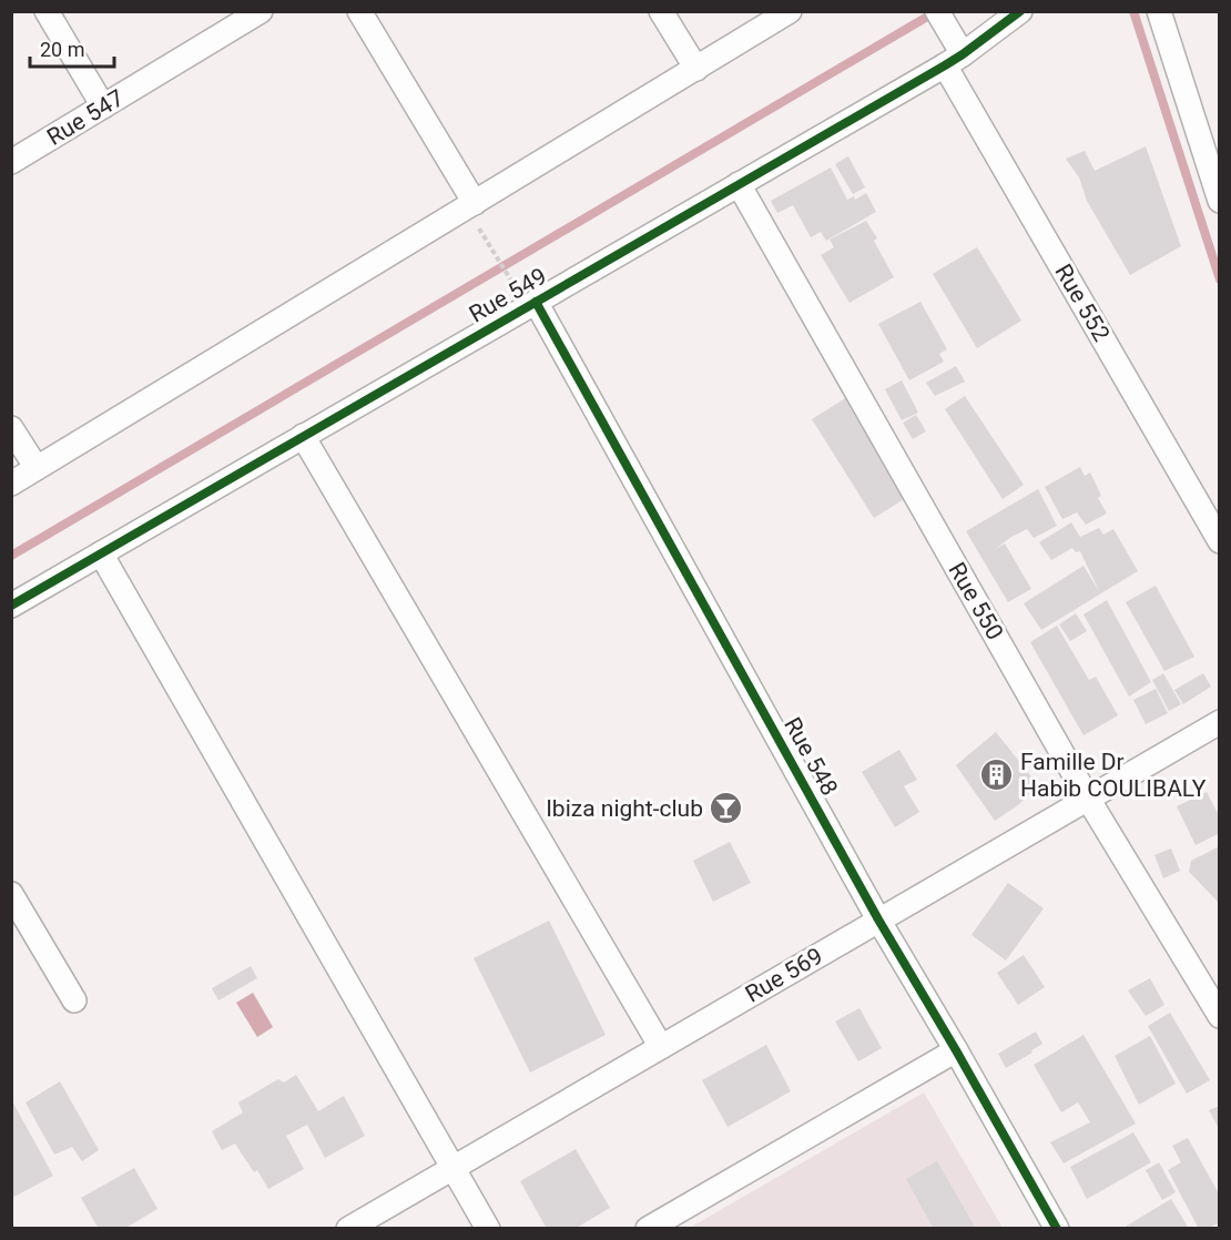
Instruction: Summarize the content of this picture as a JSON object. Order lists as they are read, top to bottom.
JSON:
{
  "streets": {
    "street": [
      "Rue 547",
      "Rue 549",
      "Rue 552",
      "Rue 550",
      "Rue 548",
      "Rue 569"
    ]
  },
  "crossings": [
    ["Rue 549", "Rue 552"],
    ["Rue 549", "Rue 550"],
    ["Rue 549", "Rue 548"],
    ["Rue 550", "Rue 569"],
    ["Rue 548", "Rue 569"]
  ],
  "places": {
    "building": ["Famille Dr Habib COULIBALY"],
    "bar": ["Ibiza night-club"]
  },
  "scale_bar": "20 m"
}
